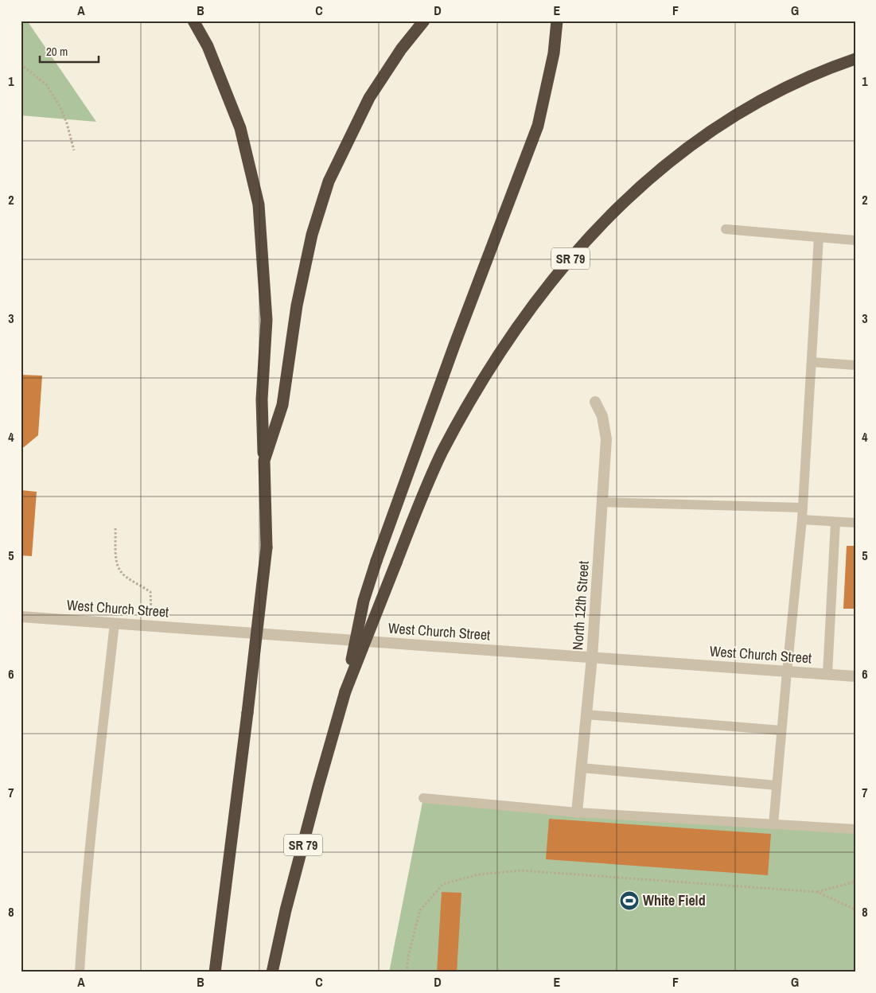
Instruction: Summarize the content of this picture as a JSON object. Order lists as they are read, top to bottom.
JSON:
{
  "streets": {
    "highway": ["SR 79"],
    "street": ["North 12th Street", "West Church Street"]
  },
  "crossings": [
    ["North 12th Street", "West Church Street"]
  ],
  "places": {
    "sports": ["White Field"]
  },
  "scale_bar": "20 m",
  "grid": {
    "columns": [
      "A",
      "B",
      "C",
      "D",
      "E",
      "F",
      "G"
    ],
    "rows": [
      "1",
      "2",
      "3",
      "4",
      "5",
      "6",
      "7",
      "8"
    ]
  }
}
